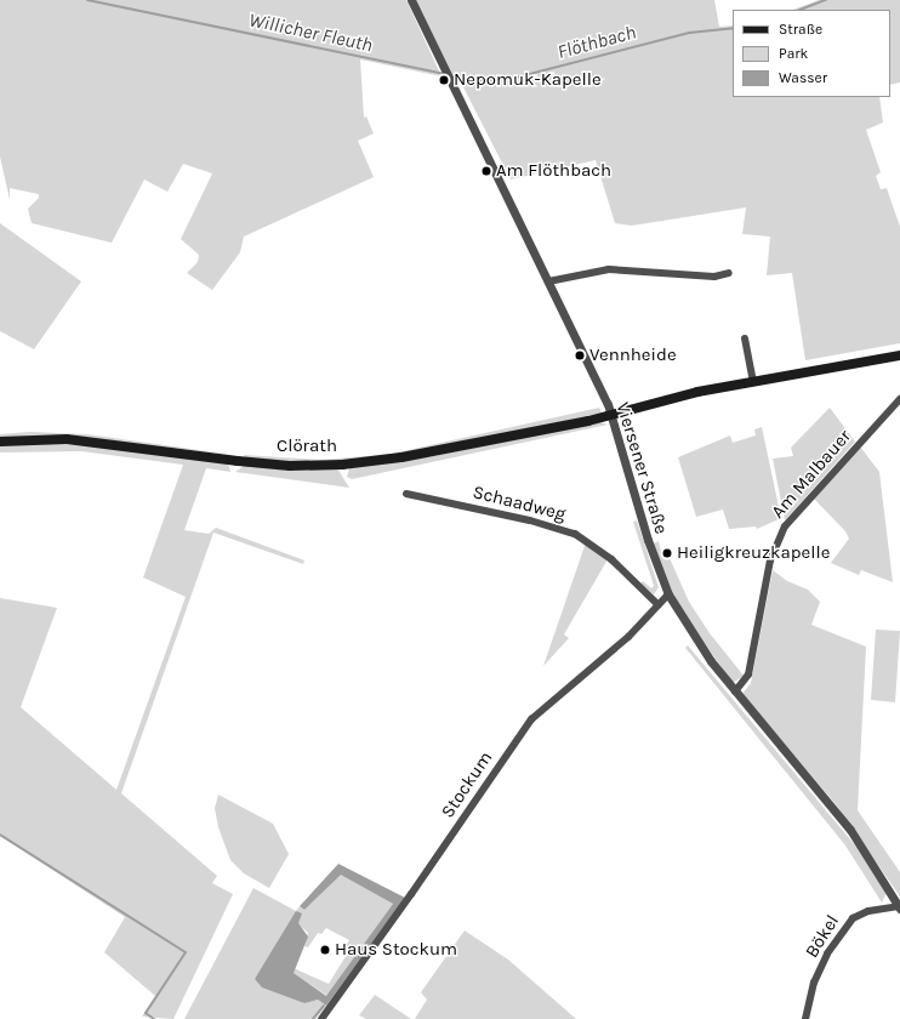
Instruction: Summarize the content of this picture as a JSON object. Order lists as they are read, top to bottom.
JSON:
{
  "streets": {
    "main road": ["Clörath"],
    "street": [
      "Viersener Straße",
      "Am Malbauer",
      "Schaadweg",
      "Stockum",
      "Bökel"
    ]
  },
  "crossings": [
    ["Clörath", "Viersener Straße"],
    ["Viersener Straße", "Am Malbauer"],
    ["Viersener Straße", "Stockum"],
    ["Viersener Straße", "Bökel"],
    ["Schaadweg", "Stockum"]
  ],
  "water": ["Willicher Fleuth", "Flöthbach"],
  "places": [
    "Nepomuk-Kapelle",
    "Am Flöthbach",
    "Vennheide",
    "Heiligkreuzkapelle",
    "Haus Stockum"
  ],
  "legend": ["Straße", "Park", "Wasser"]
}
